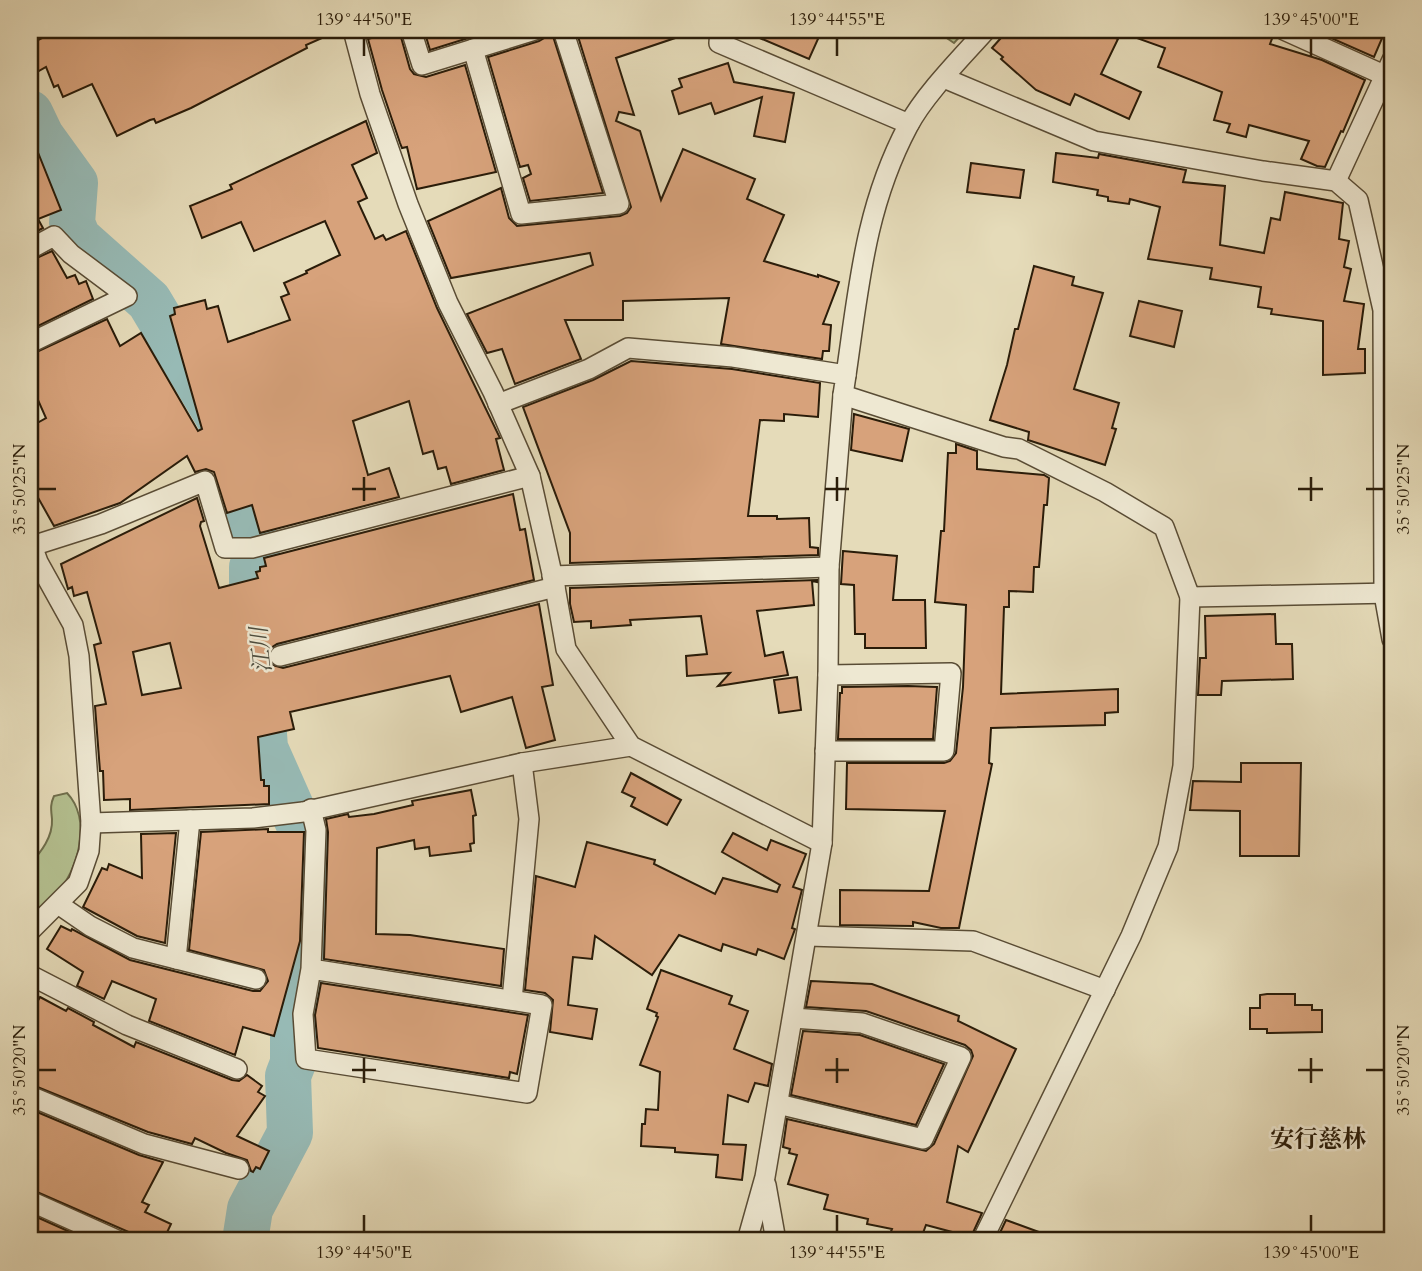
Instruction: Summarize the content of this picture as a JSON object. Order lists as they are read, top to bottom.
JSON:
{
  "districts": ["安行慈林"],
  "water": ["江川"],
  "coordinates": [
    "139°44'50\"E",
    "139°44'55\"E",
    "139°45'00\"E",
    "35°50'25\"N",
    "35°50'20\"N"
  ]
}
